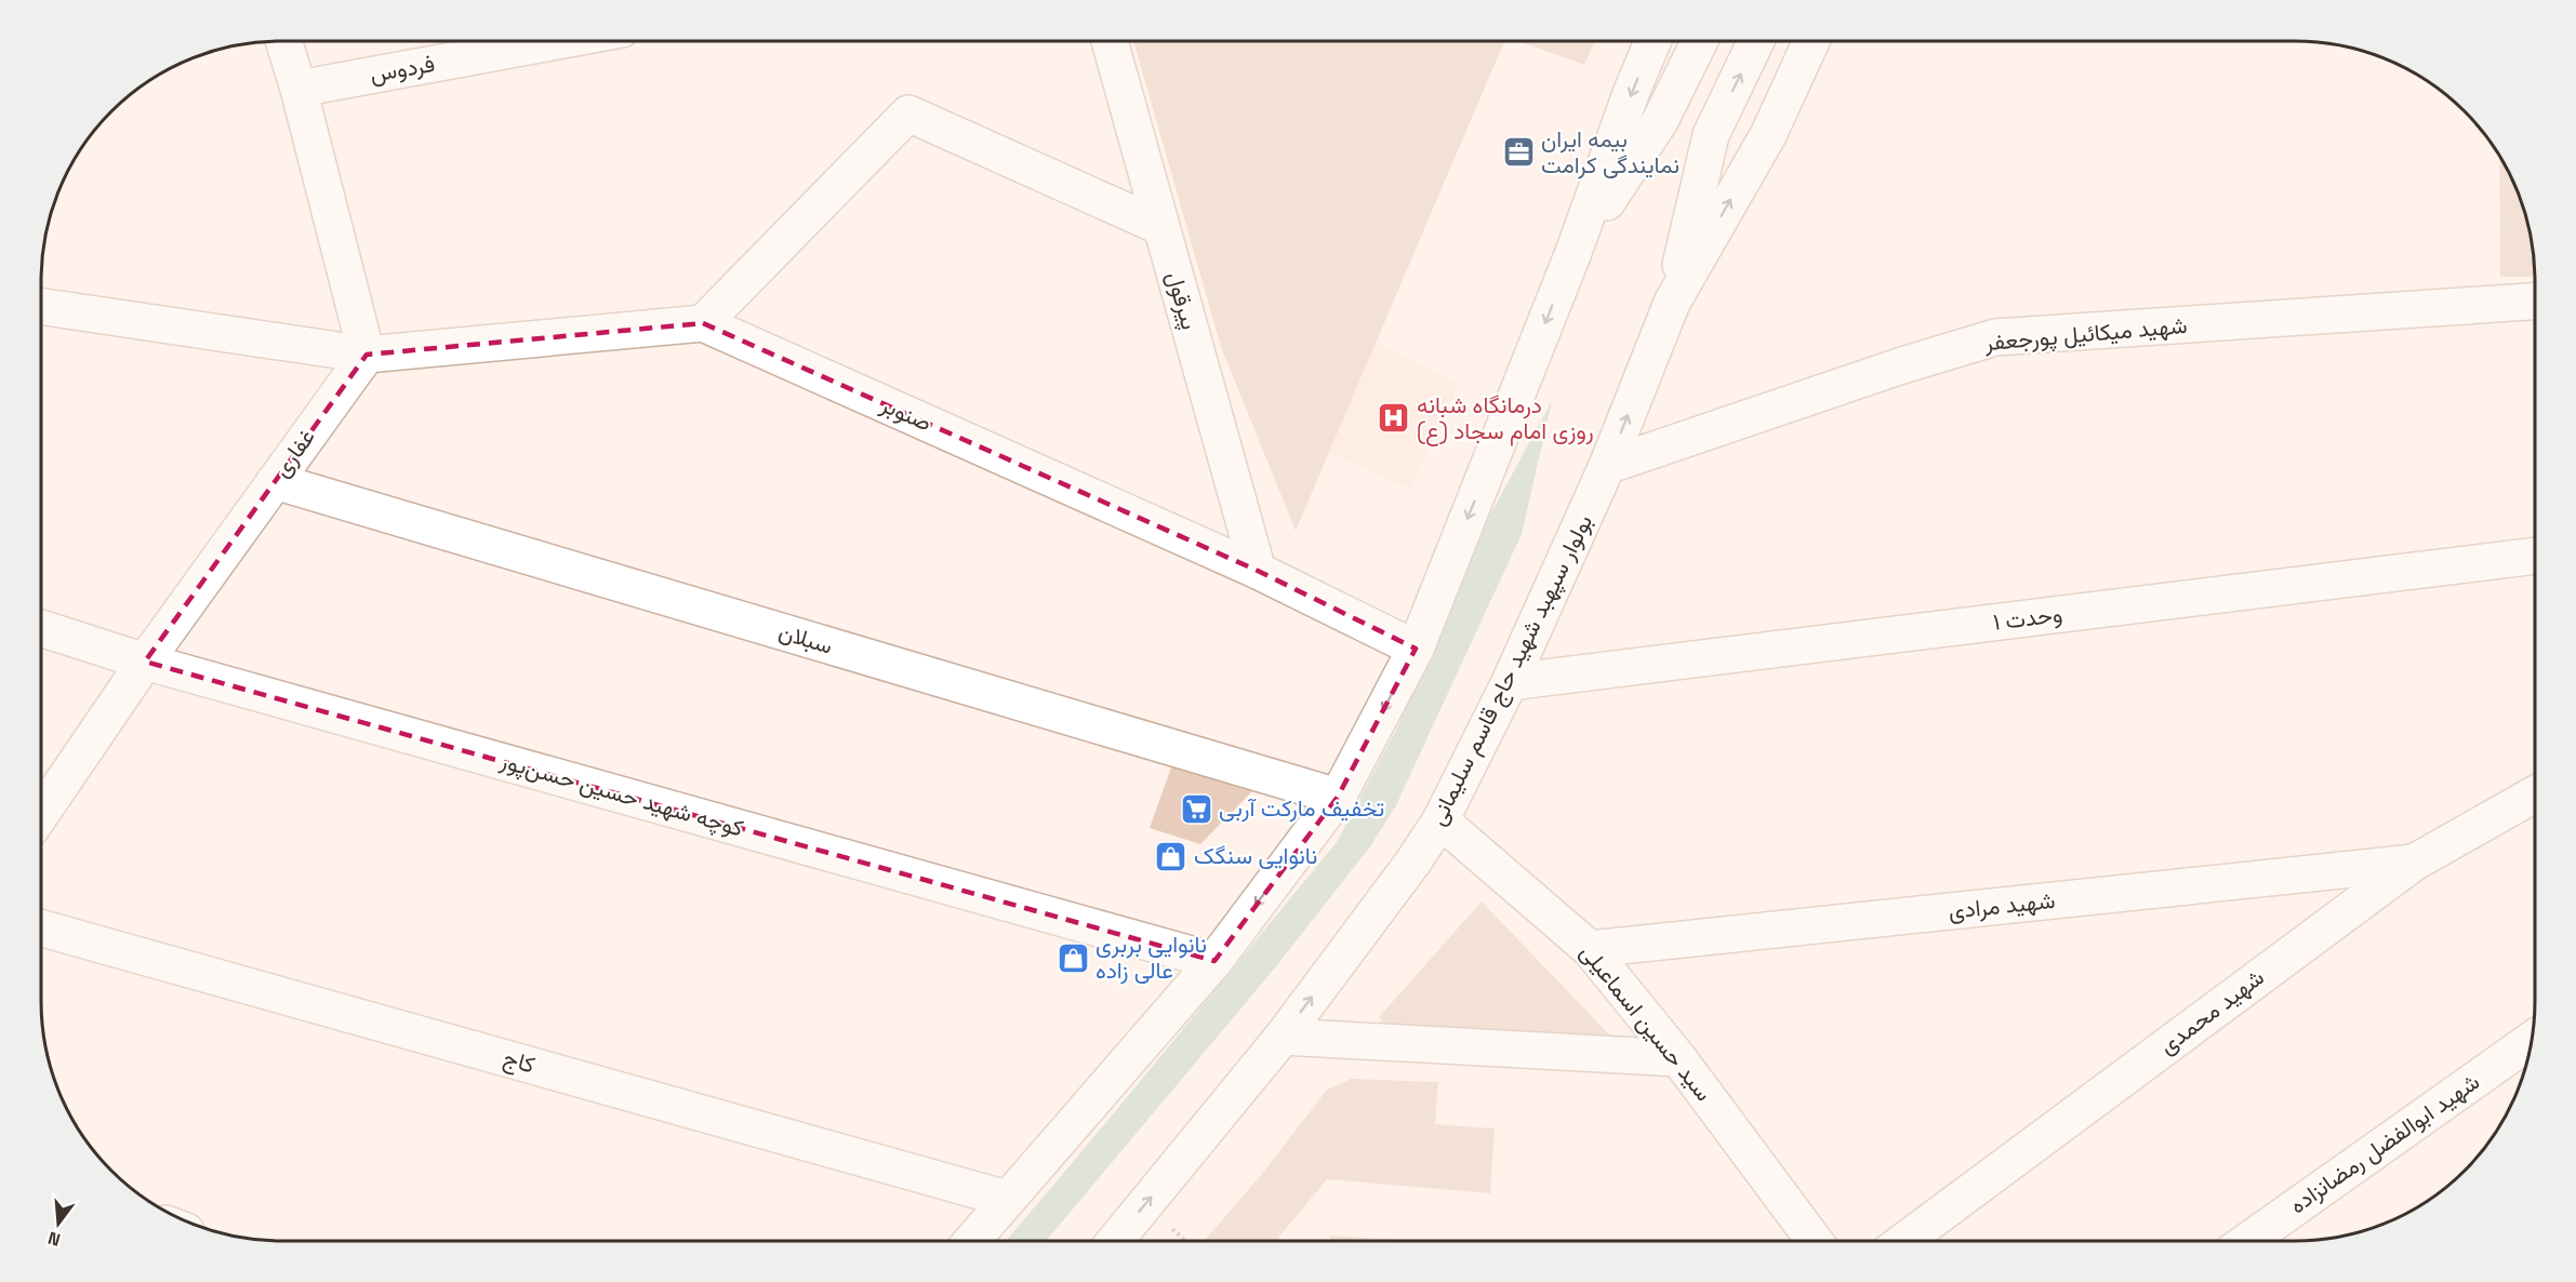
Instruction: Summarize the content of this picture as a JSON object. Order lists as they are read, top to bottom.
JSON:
{
  "streets": {
    "street": [
      "فردوس",
      "پیرقول",
      "شهید میکائیل پورجعفر",
      "صنوبر",
      "غفاری",
      "وحدت ۱",
      "سبلان",
      "بولوار سپهبد شهید حاج قاسم سلیمانی",
      "کوچه شهید حسین حسن‌پور",
      "شهید مرادی",
      "شهید محمدی",
      "سید حسین اسماعیلی",
      "کاج",
      "شهید ابوالفضل رمضانزاده"
    ]
  },
  "crossings": [
    ["پیرقول", "صنوبر"],
    ["شهید میکائیل پورجعفر", "بولوار سپهبد شهید حاج قاسم سلیمانی"],
    ["صنوبر", "غفاری"],
    ["غفاری", "سبلان"],
    ["غفاری", "کوچه شهید حسین حسن‌پور"],
    ["وحدت ۱", "بولوار سپهبد شهید حاج قاسم سلیمانی"],
    ["بولوار سپهبد شهید حاج قاسم سلیمانی", "سید حسین اسماعیلی"],
    ["شهید مرادی", "شهید محمدی"],
    ["شهید مرادی", "سید حسین اسماعیلی"]
  ],
  "places": {
    "office": ["بیمه ایران نمایندگی کرامت"],
    "hospital": ["درمانگاه شبانه روزی امام سجاد (ع)"],
    "supermarket": ["تخفیف مارکت آربی"],
    "shop": ["نانوایی سنگک", "نانوایی بربری عالی زاده"]
  },
  "north": "bottom"
}
